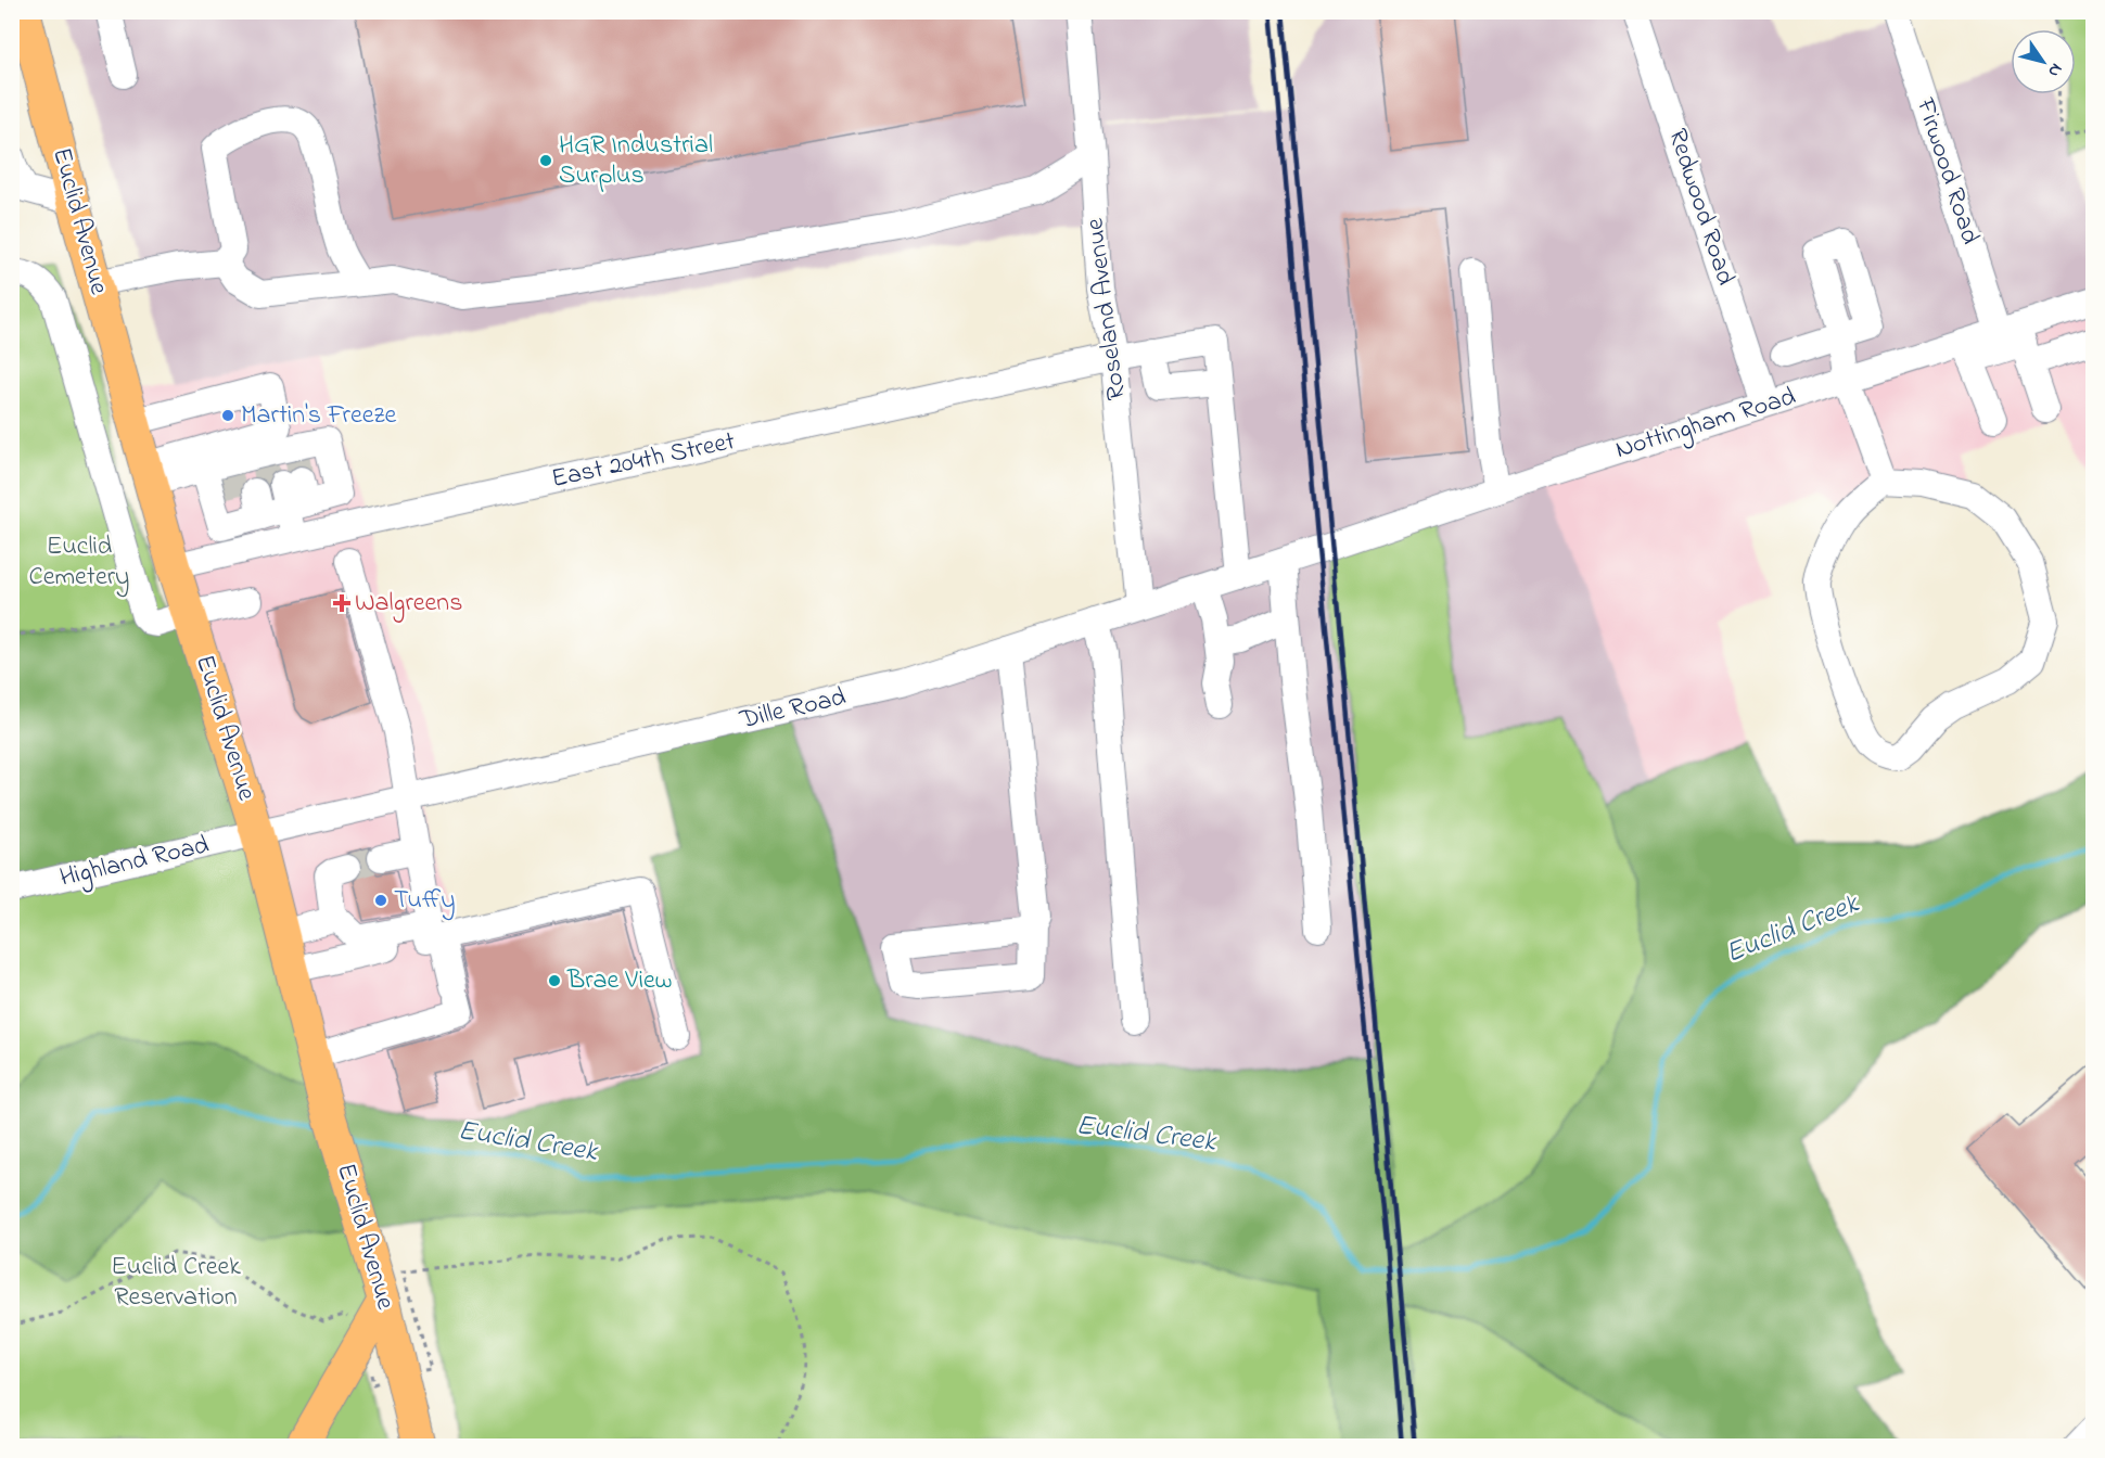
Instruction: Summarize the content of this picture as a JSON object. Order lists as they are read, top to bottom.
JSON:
{
  "streets": {
    "main road": ["Euclid Avenue"],
    "street": [
      "Firwood Road",
      "Redwood Road",
      "Roseland Avenue",
      "Nottingham Road",
      "East 204th Street",
      "Dille Road",
      "Highland Road"
    ]
  },
  "crossings": [
    ["Firwood Road", "Nottingham Road"],
    ["Redwood Road", "Nottingham Road"],
    ["Euclid Avenue", "East 204th Street"],
    ["Euclid Avenue", "Dille Road"],
    ["Euclid Avenue", "Highland Road"],
    ["Roseland Avenue", "East 204th Street"],
    ["Roseland Avenue", "Dille Road"],
    ["Nottingham Road", "Dille Road"],
    ["Dille Road", "Highland Road"]
  ],
  "water": ["Euclid Creek"],
  "parks": ["Euclid Cemetery", "Euclid Creek Reservation"],
  "places": {
    "other": [
      "HGR Industrial Surplus",
      "Martin's Freeze",
      "Tuffy",
      "Brae View"
    ],
    "health": ["Walgreens"]
  },
  "north": "bottom right"
}
